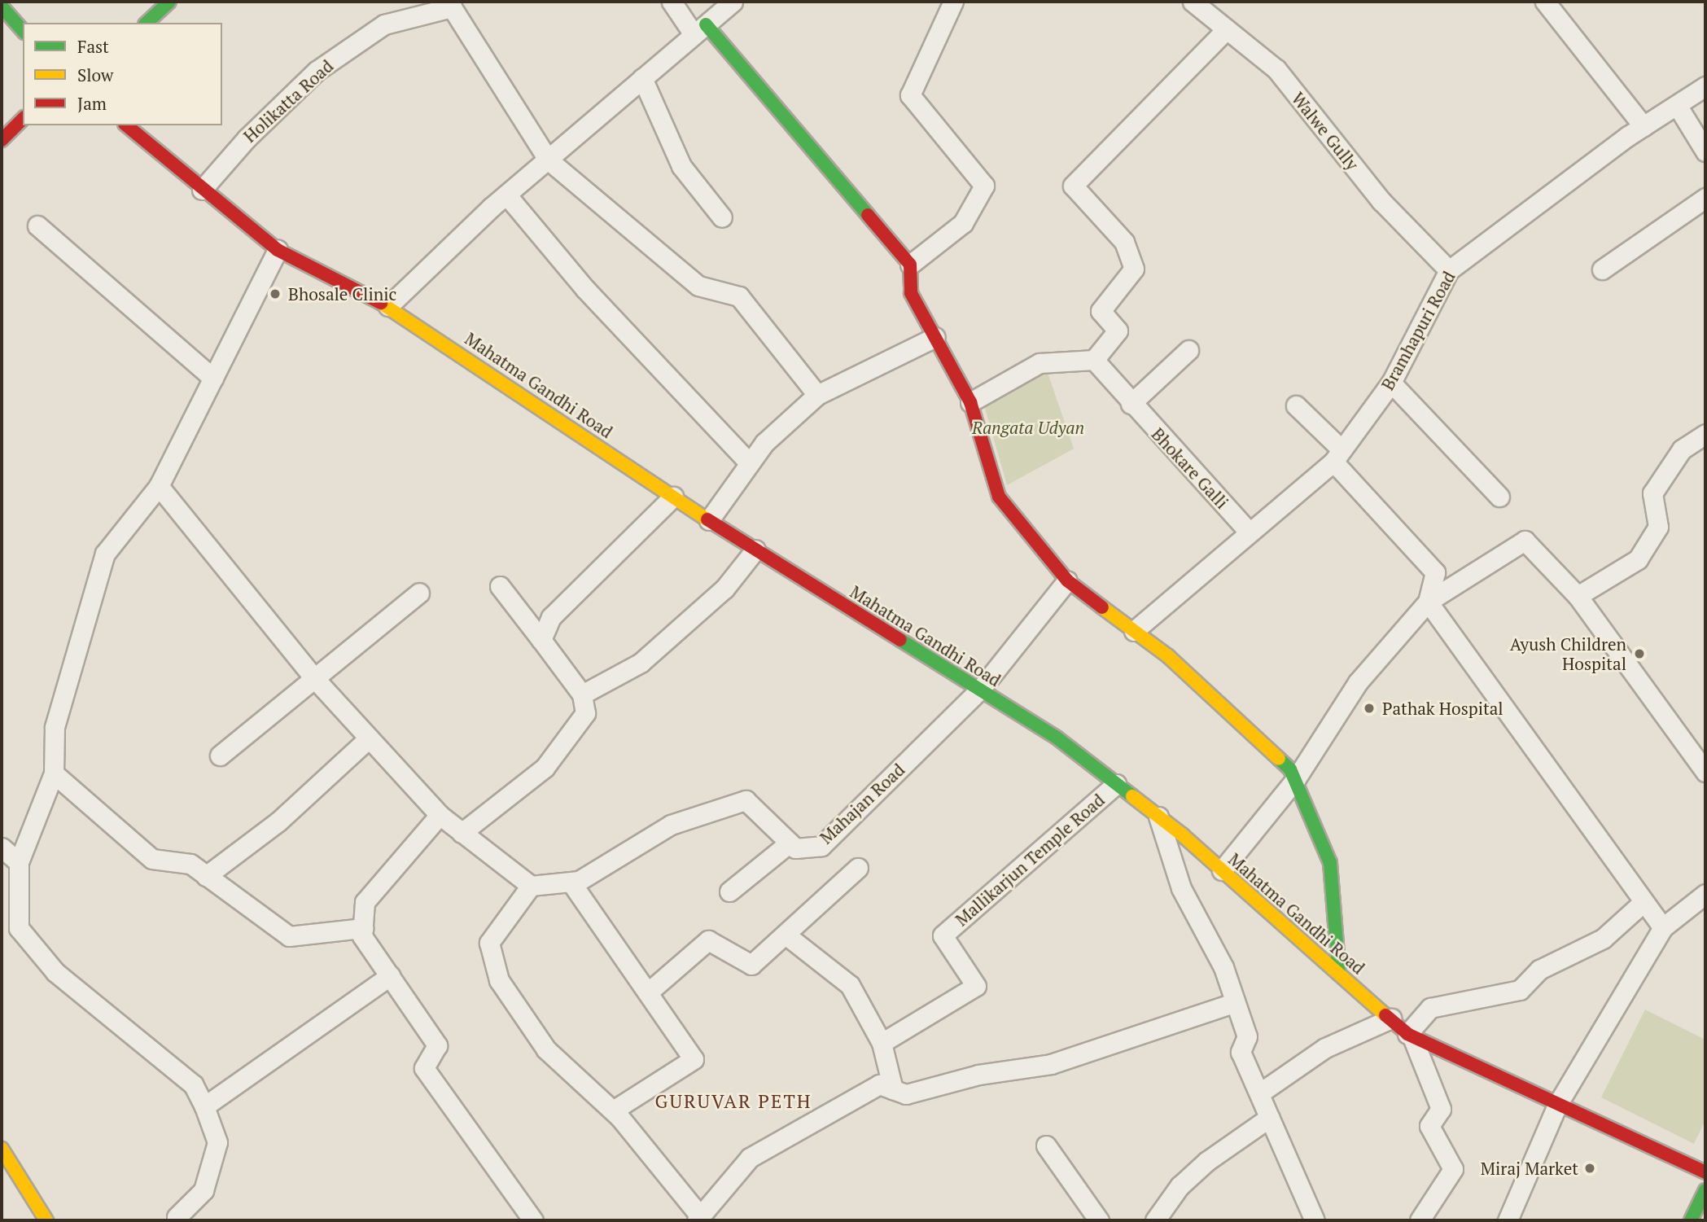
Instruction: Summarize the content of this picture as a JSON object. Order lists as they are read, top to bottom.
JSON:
{
  "streets": {
    "main road": ["Mahatma Gandhi Road"],
    "street": [
      "Holikatta Road",
      "Walwe Gully",
      "Bramhapuri Road",
      "Bhokare Galli",
      "Mahajan Road",
      "Mallikarjun Temple Road"
    ]
  },
  "crossings": [
    ["Holikatta Road", "Mahatma Gandhi Road"],
    ["Walwe Gully", "Bramhapuri Road"],
    ["Bramhapuri Road", "Bhokare Galli"],
    ["Mahatma Gandhi Road", "Mahajan Road"],
    ["Mahatma Gandhi Road", "Mallikarjun Temple Road"]
  ],
  "districts": ["GURUVAR PETH"],
  "parks": ["Rangata Udyan"],
  "places": [
    "Bhosale Clinic",
    "Ayush Children Hospital",
    "Pathak Hospital",
    "Miraj Market"
  ],
  "legend": ["Fast", "Slow", "Jam"]
}
